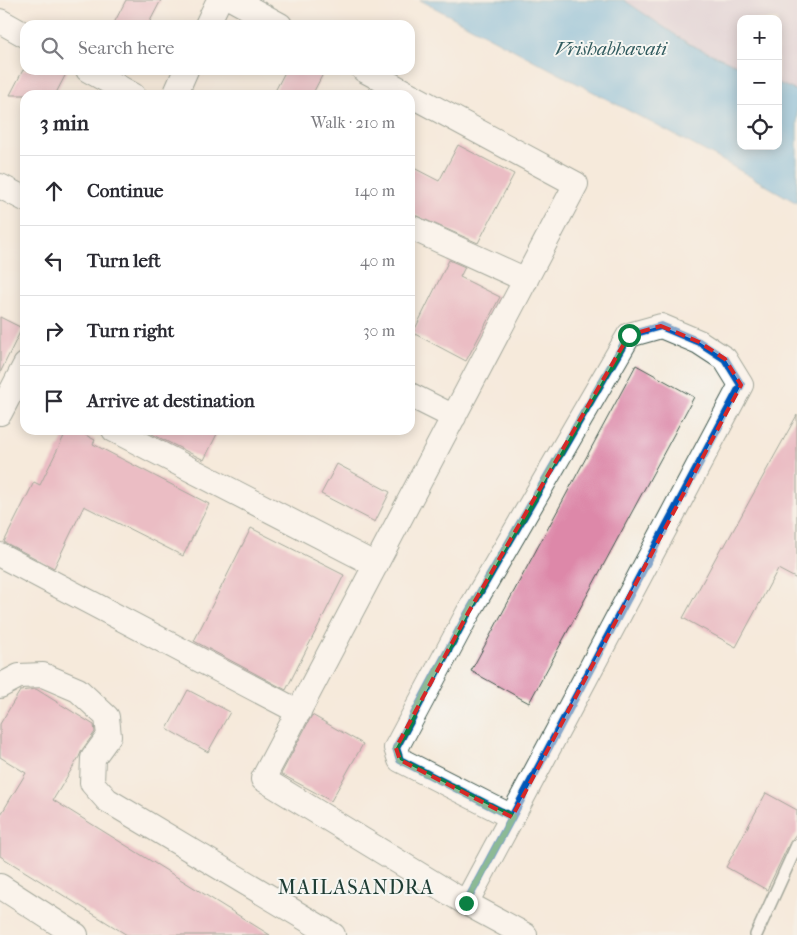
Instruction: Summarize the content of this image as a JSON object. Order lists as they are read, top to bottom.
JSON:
{
  "districts": ["MAILASANDRA"],
  "water": ["Vrishabhavati"],
  "page": {
    "map_buttons": ["+", "−"],
    "search": "Search here",
    "heading": ["3 min", "Walk · 210 m"],
    "list": [
      ["Continue", "140 m"],
      ["Turn left", "40 m"],
      ["Turn right", "30 m"],
      "Arrive at destination"
    ]
  }
}
